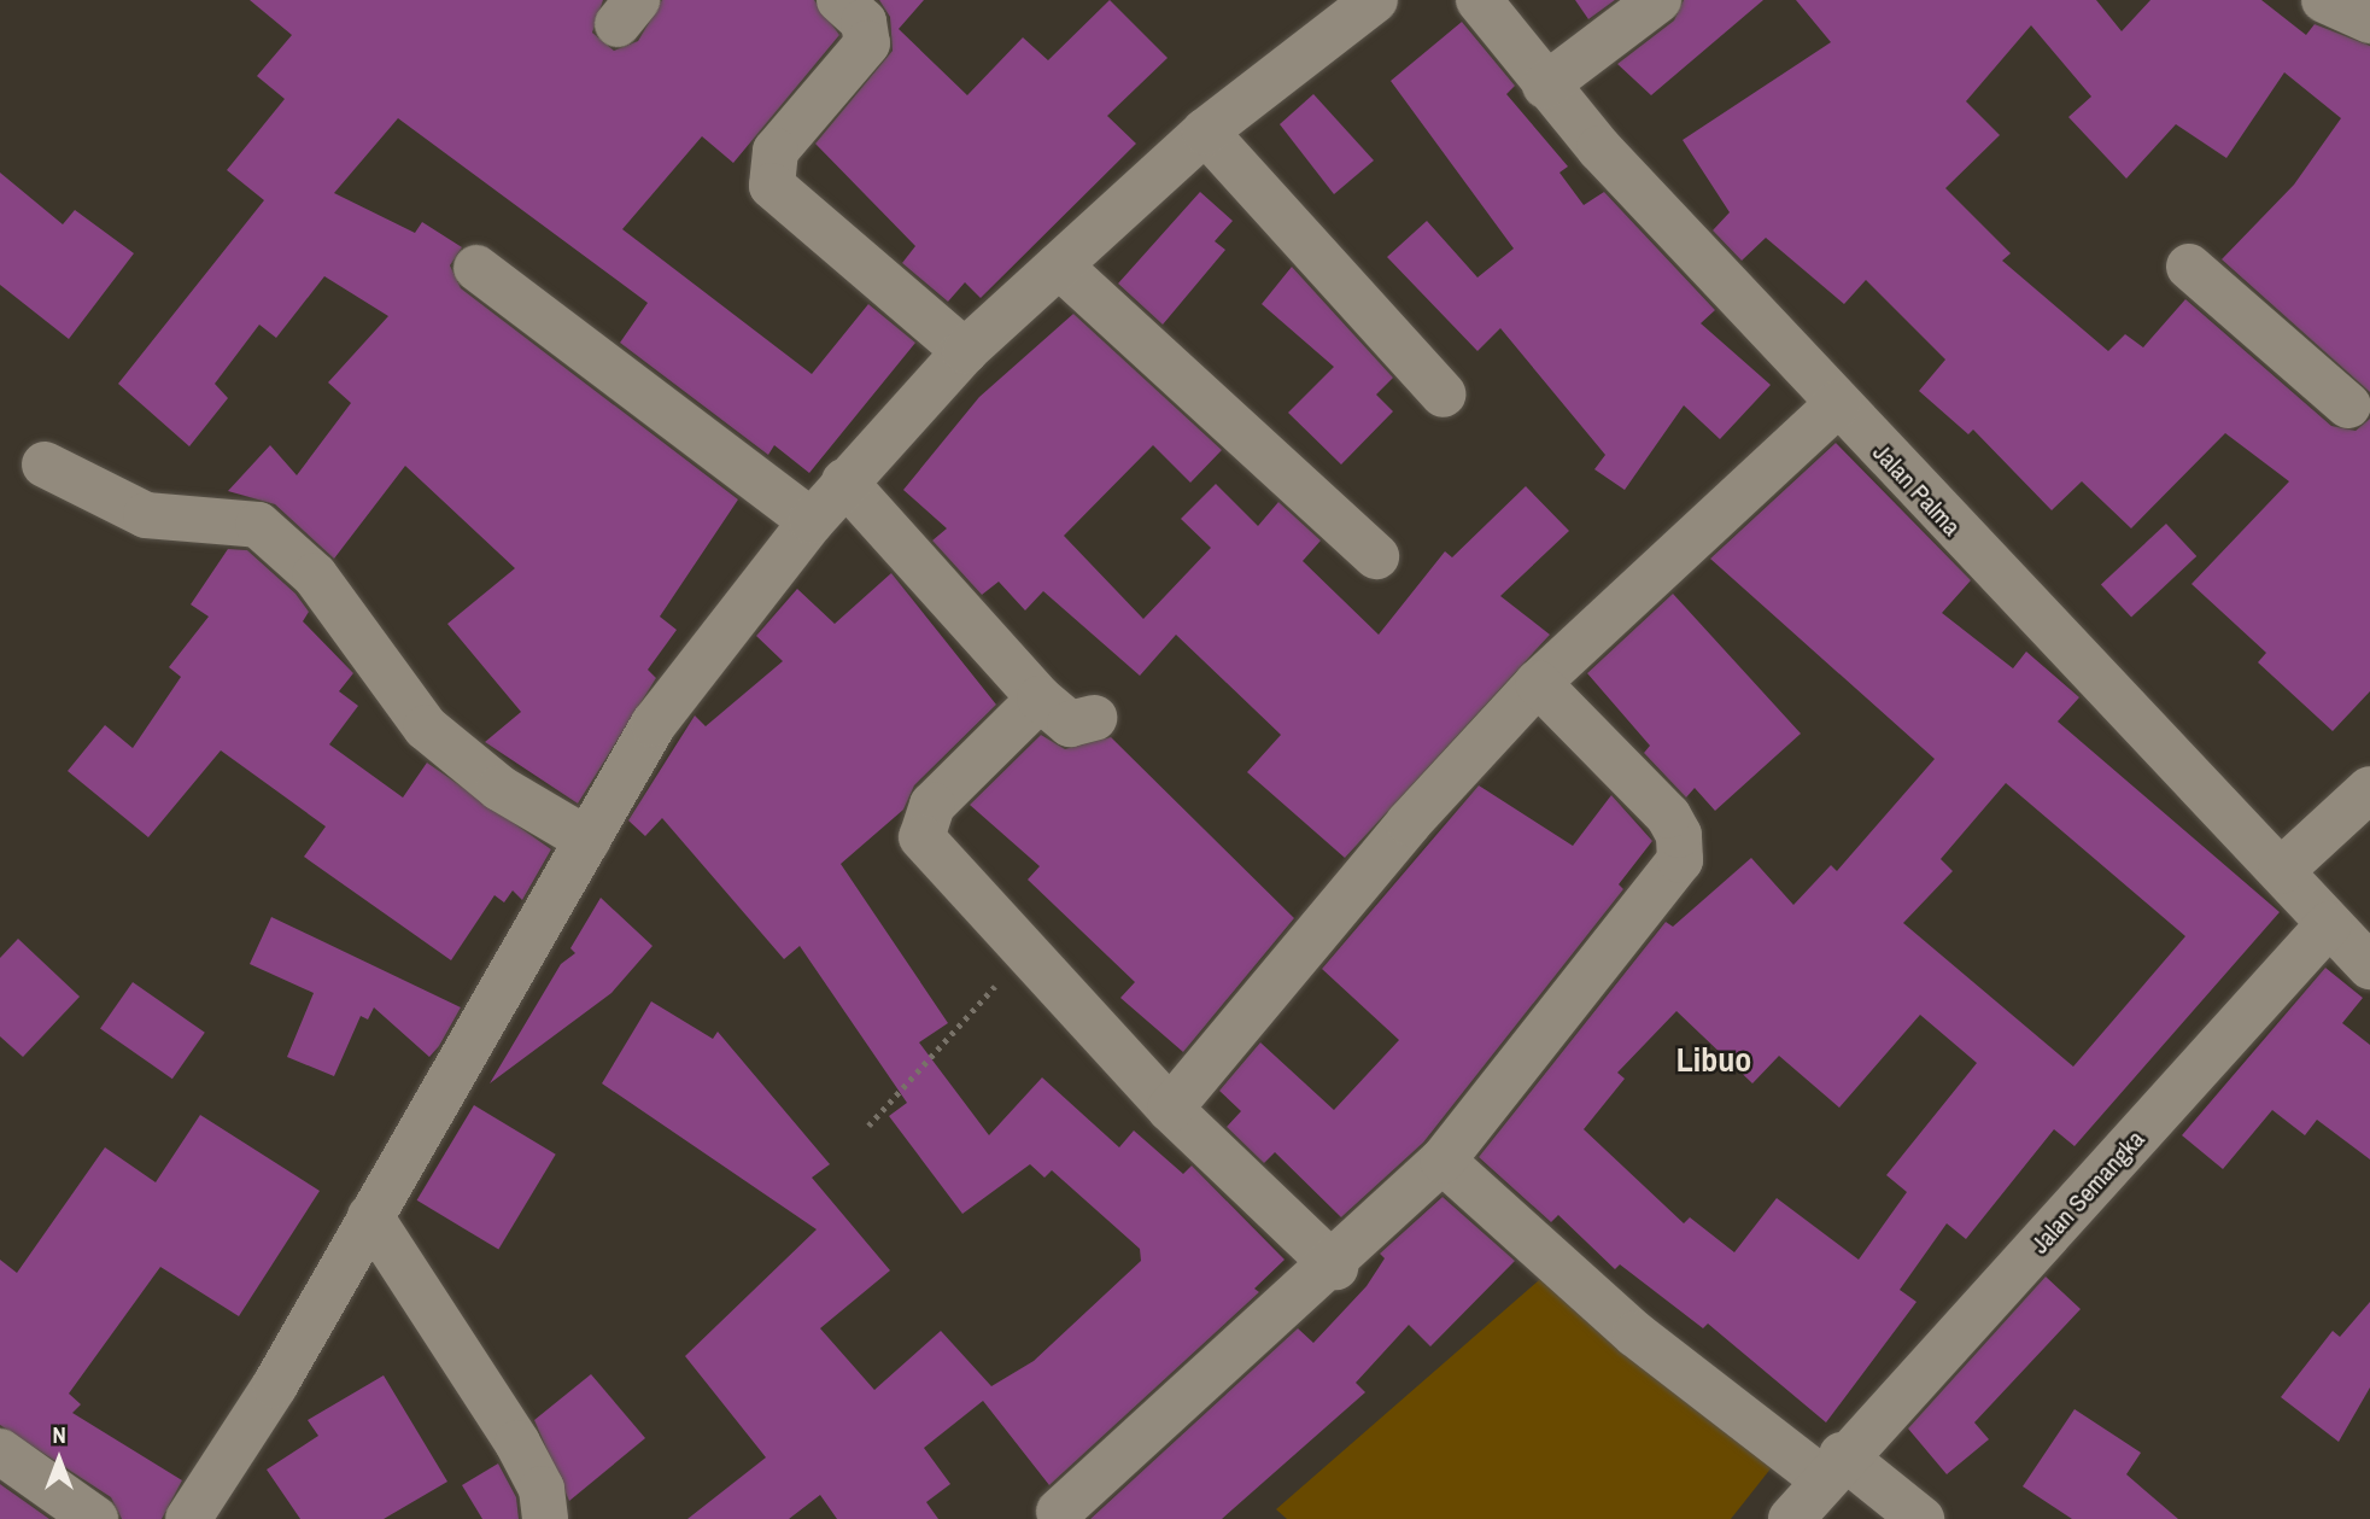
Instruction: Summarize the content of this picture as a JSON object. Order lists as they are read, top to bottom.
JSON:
{
  "streets": {
    "street": ["Jalan Palma", "Jalan Semangka"]
  },
  "crossings": [
    ["Jalan Palma", "Jalan Semangka"]
  ],
  "districts": ["Libuo"],
  "north": "top"
}
